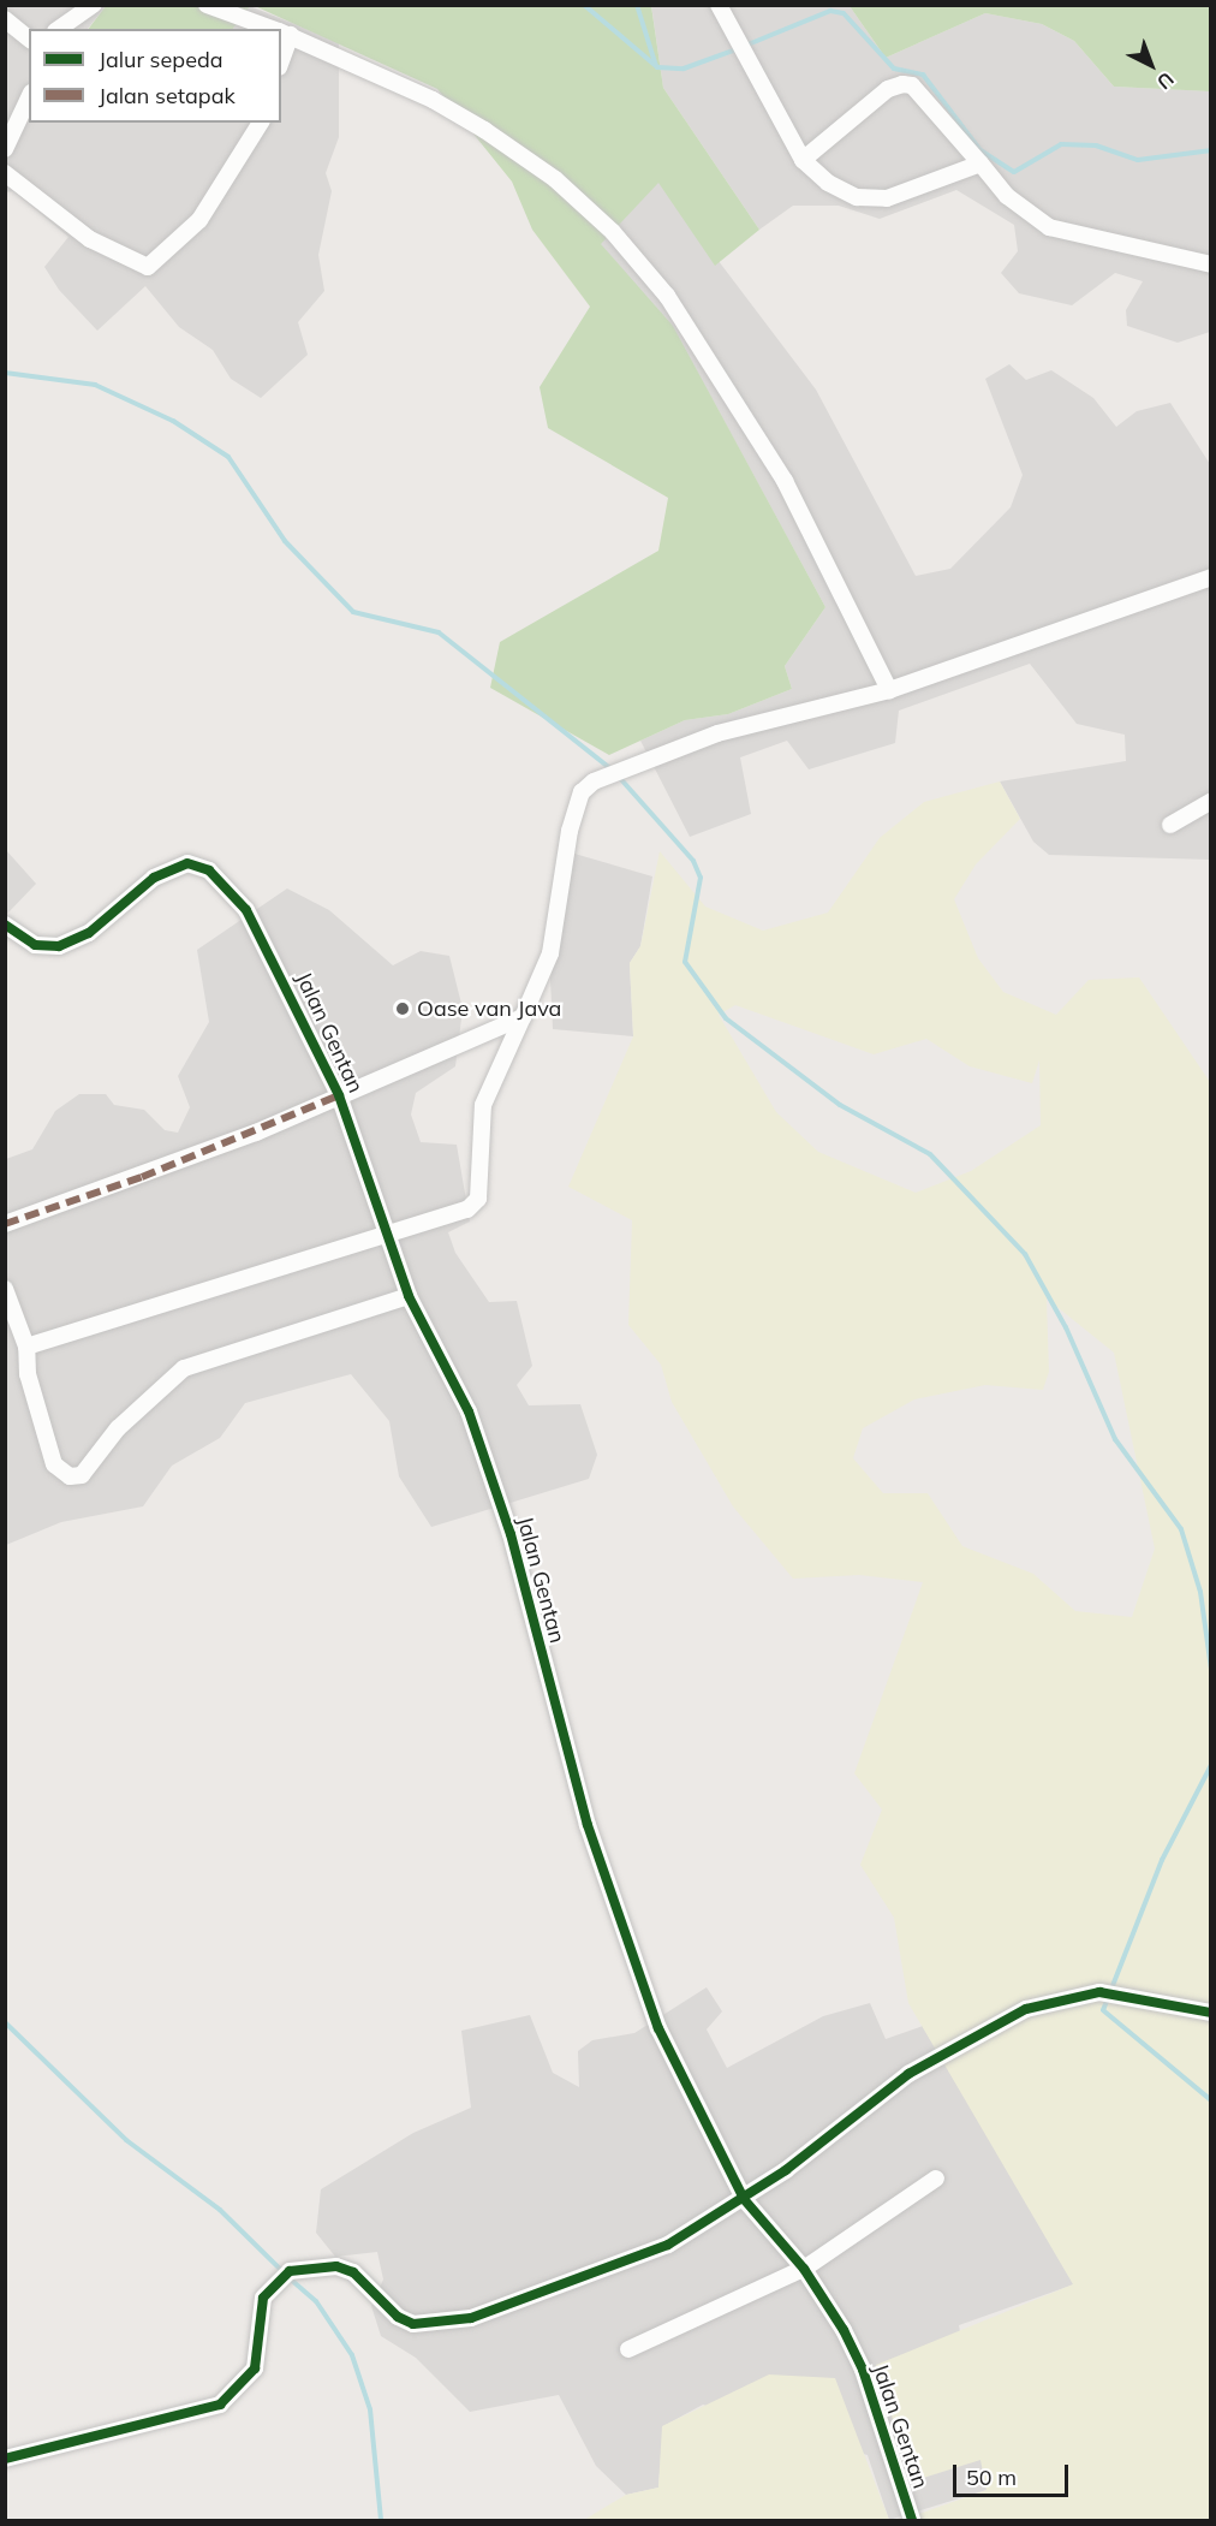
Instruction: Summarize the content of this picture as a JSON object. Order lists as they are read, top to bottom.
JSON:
{
  "streets": {
    "street": ["Jalan Gentan"]
  },
  "places": ["Oase van Java"],
  "legend": ["Jalur sepeda", "Jalan setapak"],
  "scale_bar": "50 m",
  "north": "bottom right"
}
